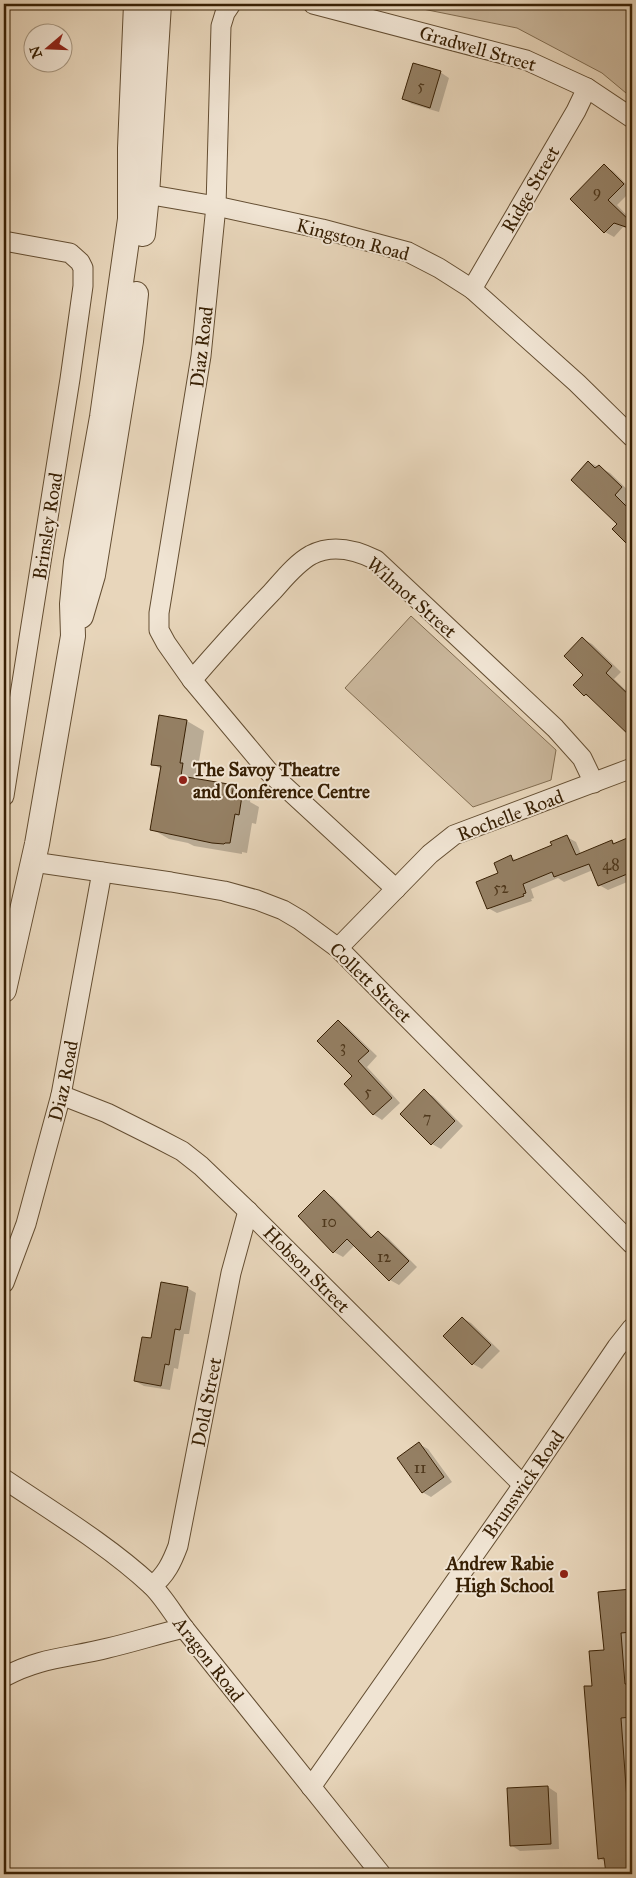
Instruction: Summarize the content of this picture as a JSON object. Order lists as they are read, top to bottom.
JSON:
{
  "streets": {
    "street": [
      "Gradwell Street",
      "Ridge Street",
      "Kingston Road",
      "Diaz Road",
      "Brinsley Road",
      "Wilmot Street",
      "Rochelle Road",
      "Collett Street",
      "Hobson Street",
      "Dold Street",
      "Brunswick Road",
      "Aragon Road"
    ]
  },
  "crossings": [
    ["Gradwell Street", "Ridge Street"],
    ["Ridge Street", "Kingston Road"],
    ["Kingston Road", "Diaz Road"],
    ["Diaz Road", "Wilmot Street"],
    ["Diaz Road", "Collett Street"],
    ["Diaz Road", "Hobson Street"],
    ["Wilmot Street", "Rochelle Road"],
    ["Rochelle Road", "Collett Street"],
    ["Hobson Street", "Dold Street"],
    ["Hobson Street", "Brunswick Road"],
    ["Dold Street", "Aragon Road"],
    ["Brunswick Road", "Aragon Road"]
  ],
  "places": ["The Savoy Theatre and Conference Centre", "Andrew Rabie High School"],
  "house_numbers": [
    "5",
    "9",
    "48",
    "52",
    "3",
    "5",
    "7",
    "10",
    "12",
    "11"
  ],
  "north": "left"
}
